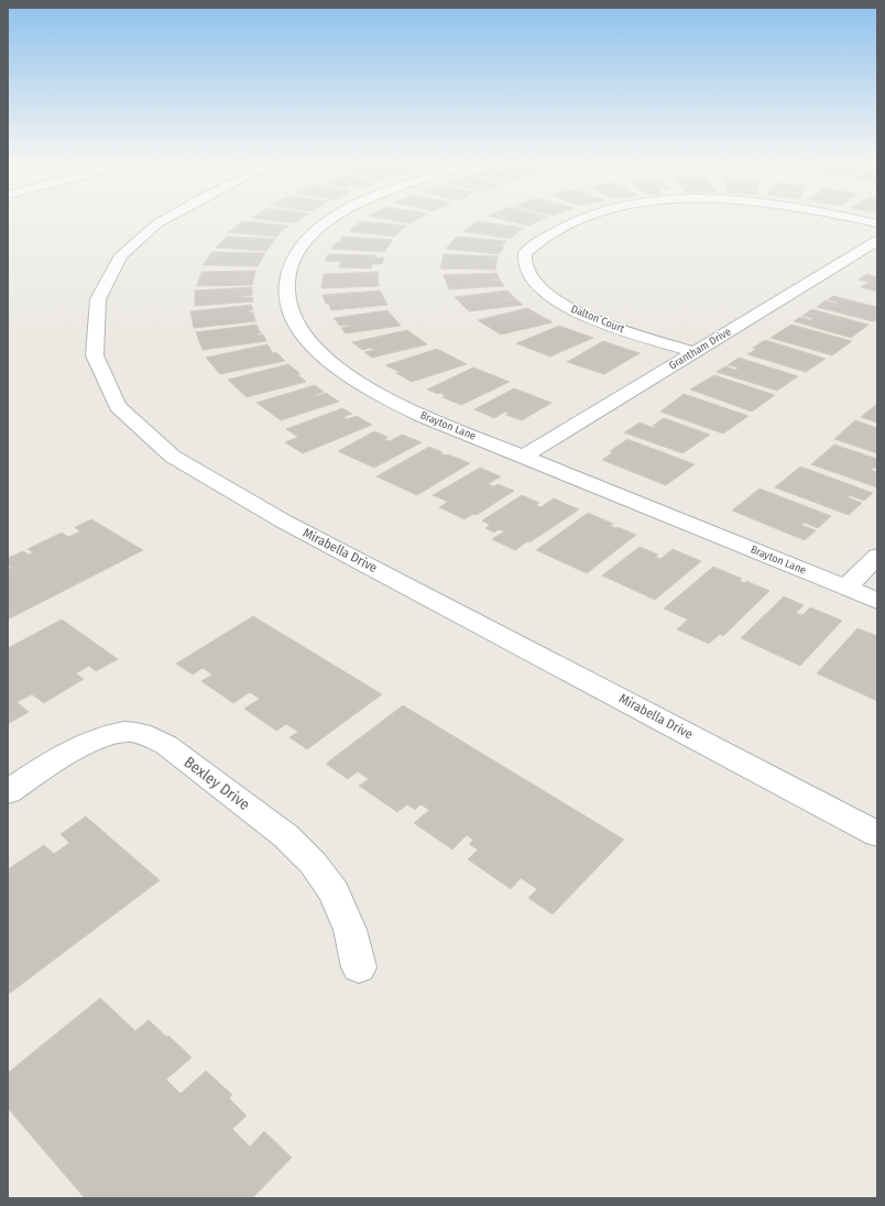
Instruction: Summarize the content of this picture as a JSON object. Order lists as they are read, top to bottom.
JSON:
{
  "streets": {
    "street": [
      "Dalton Court",
      "Grantham Drive",
      "Brayton Lane",
      "Mirabella Drive",
      "Bexley Drive"
    ]
  },
  "crossings": [
    ["Dalton Court", "Grantham Drive"],
    ["Grantham Drive", "Brayton Lane"]
  ]
}
